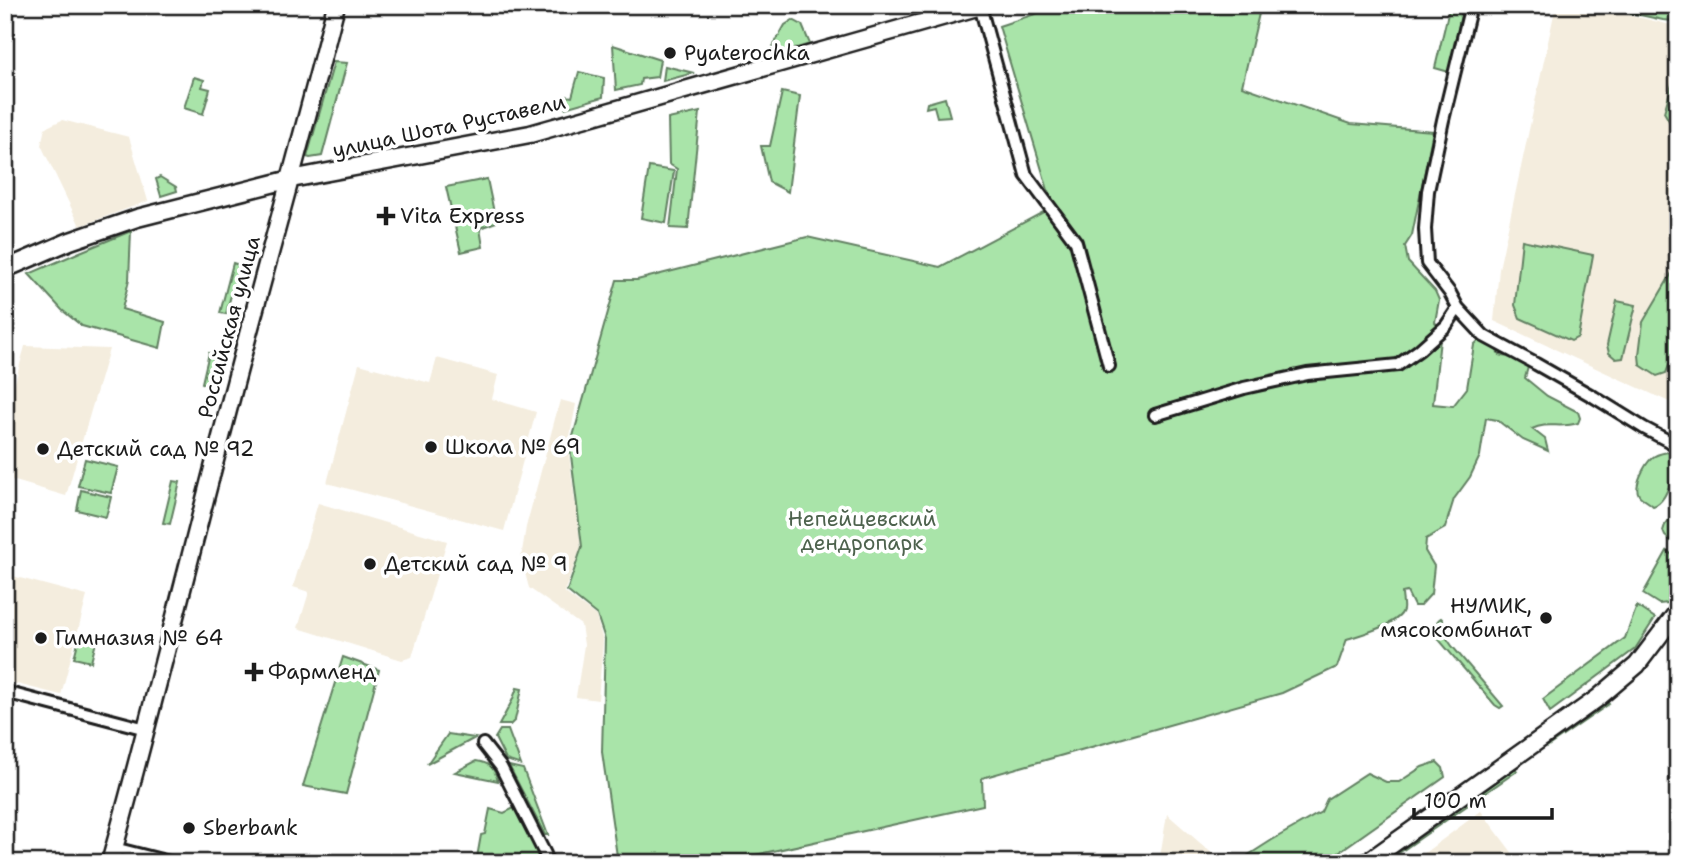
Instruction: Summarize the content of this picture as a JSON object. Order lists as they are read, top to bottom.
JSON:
{
  "streets": {
    "main road": ["улица Шота Руставели", "Российская улица"]
  },
  "crossings": [
    ["улица Шота Руставели", "Российская улица"]
  ],
  "parks": ["Непейцевский дендропарк"],
  "places": {
    "other": [
      "Pyaterochka",
      "Школа № 69",
      "Детский сад № 92",
      "Детский сад № 9",
      "НУМИК, мясокомбинат",
      "Гимназия № 64",
      "Sberbank"
    ],
    "health": ["Vita Express", "Фармленд"]
  },
  "scale_bar": "100 m"
}
